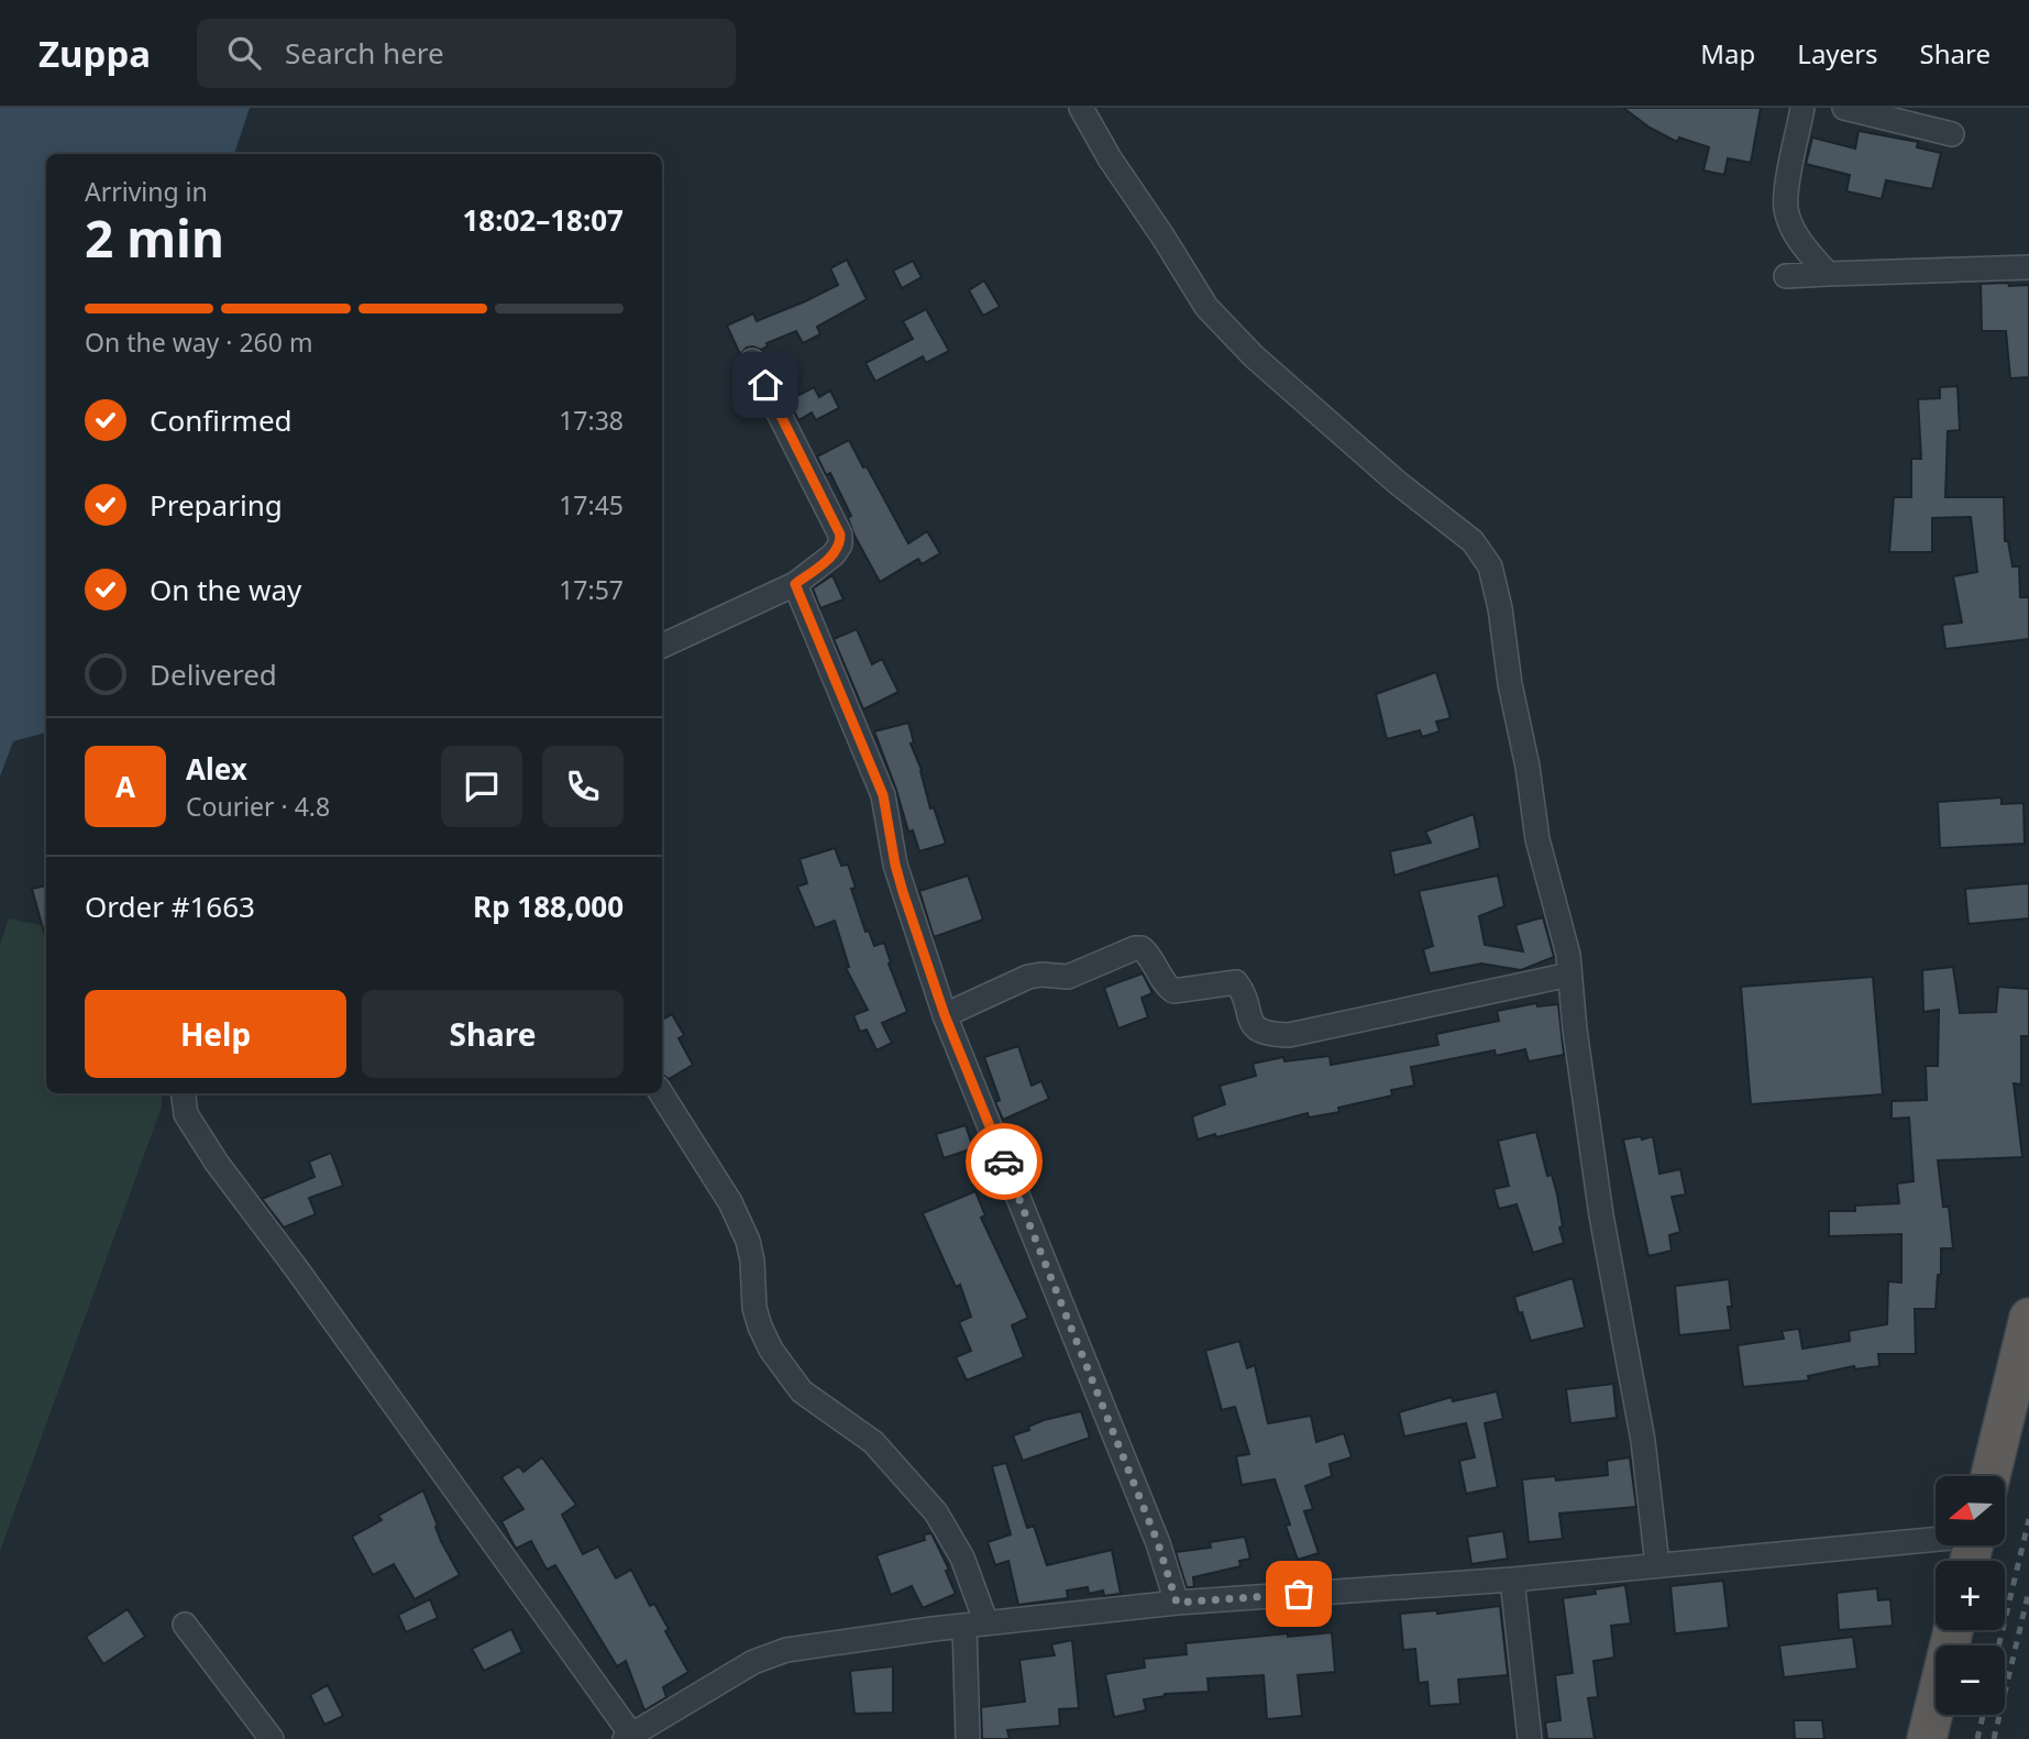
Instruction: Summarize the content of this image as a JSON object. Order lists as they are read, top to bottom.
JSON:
{
  "north": "left",
  "page": {
    "header": "Zuppa",
    "search": "Search here",
    "nav": ["Map", "Layers", "Share"],
    "heading": ["2 min", "Arriving in", "18:02–18:07"],
    "panel": [
      "Alex",
      "Courier · 4.8",
      "Order #1663",
      "Rp 188,000"
    ],
    "bar": "On the way · 260 m",
    "list": [
      ["Confirmed", "17:38"],
      ["Preparing", "17:45"],
      ["On the way", "17:57"],
      "Delivered"
    ],
    "round": "A",
    "buttons": ["Help", "Share"],
    "map_buttons": ["+", "−"]
  }
}
